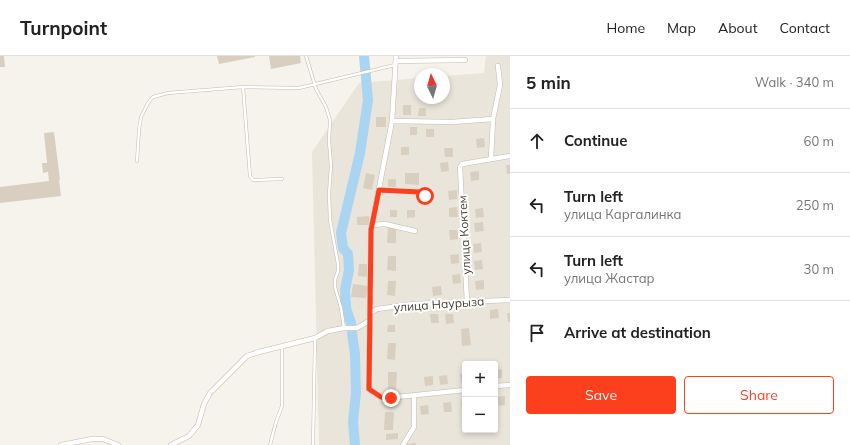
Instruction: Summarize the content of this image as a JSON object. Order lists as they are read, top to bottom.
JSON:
{
  "streets": {
    "street": ["улица Коктем", "улица Наурыза"]
  },
  "crossings": [
    ["улица Коктем", "улица Наурыза"]
  ],
  "north": "top",
  "page": {
    "header": "Turnpoint",
    "nav": [
      "Home",
      "Map",
      "About",
      "Contact"
    ],
    "heading": ["5 min", "Walk · 340 m"],
    "list": [
      ["Continue", "60 m"],
      ["Turn left", "улица Каргалинка", "250 m"],
      ["Turn left", "улица Жастар", "30 m"],
      "Arrive at destination"
    ],
    "map_buttons": ["+", "−"],
    "buttons": ["Save", "Share"]
  }
}
